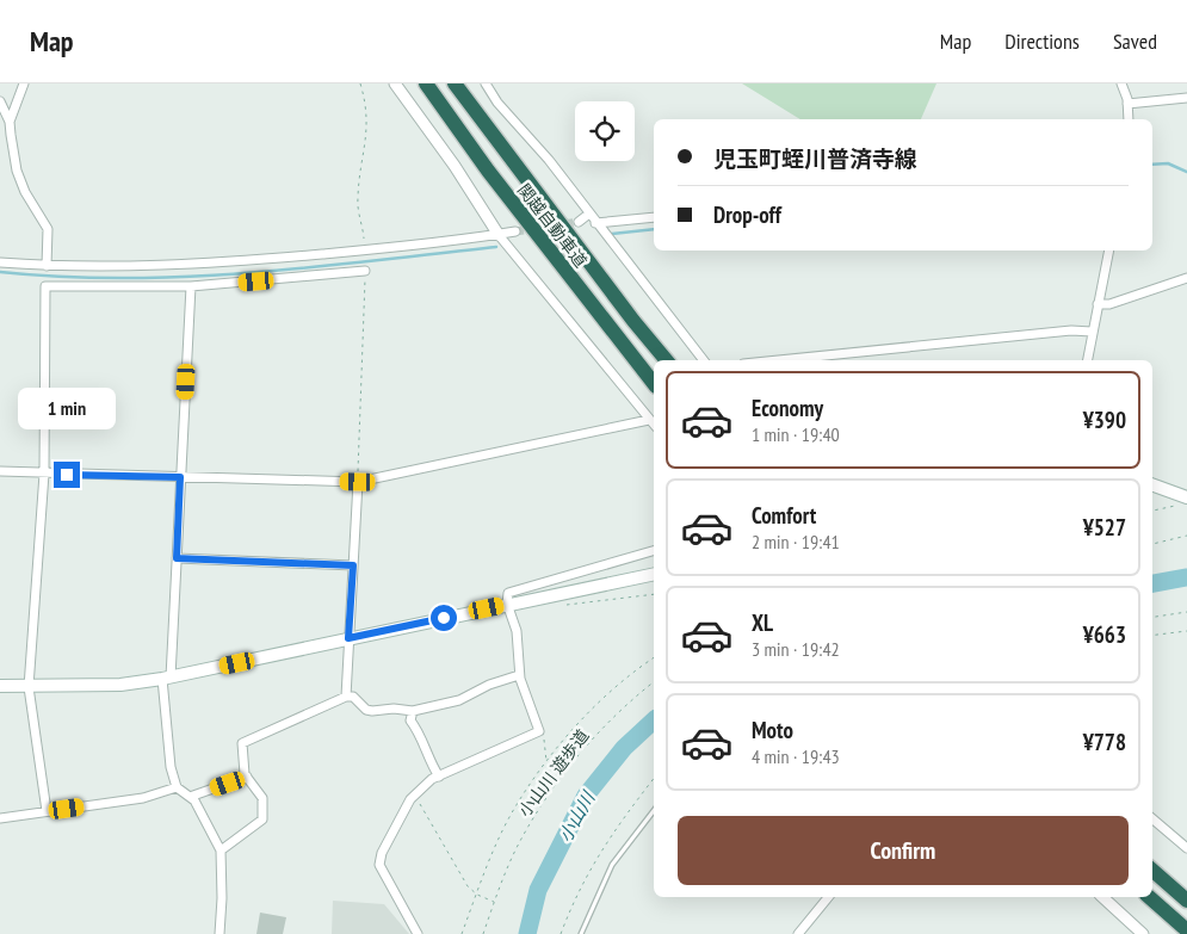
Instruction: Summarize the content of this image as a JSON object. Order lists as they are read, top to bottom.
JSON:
{
  "streets": {
    "highway": ["関越自動車道"],
    "path": ["小山川 遊歩道"]
  },
  "water": ["小山川"],
  "page": {
    "header": "Map",
    "nav": ["Map", "Directions", "Saved"],
    "banner": ["児玉町蛭川普済寺線", "Drop-off"],
    "list": [
      {
        "name": "Economy",
        "note": "1 min · 19:40",
        "value": "¥390"
      },
      {
        "name": "Comfort",
        "note": "2 min · 19:41",
        "value": "¥527"
      },
      {
        "name": "XL",
        "note": "3 min · 19:42",
        "value": "¥663"
      },
      {
        "name": "Moto",
        "note": "4 min · 19:43",
        "value": "¥778"
      }
    ],
    "bubble": "1 min",
    "buttons": "Confirm"
  }
}
